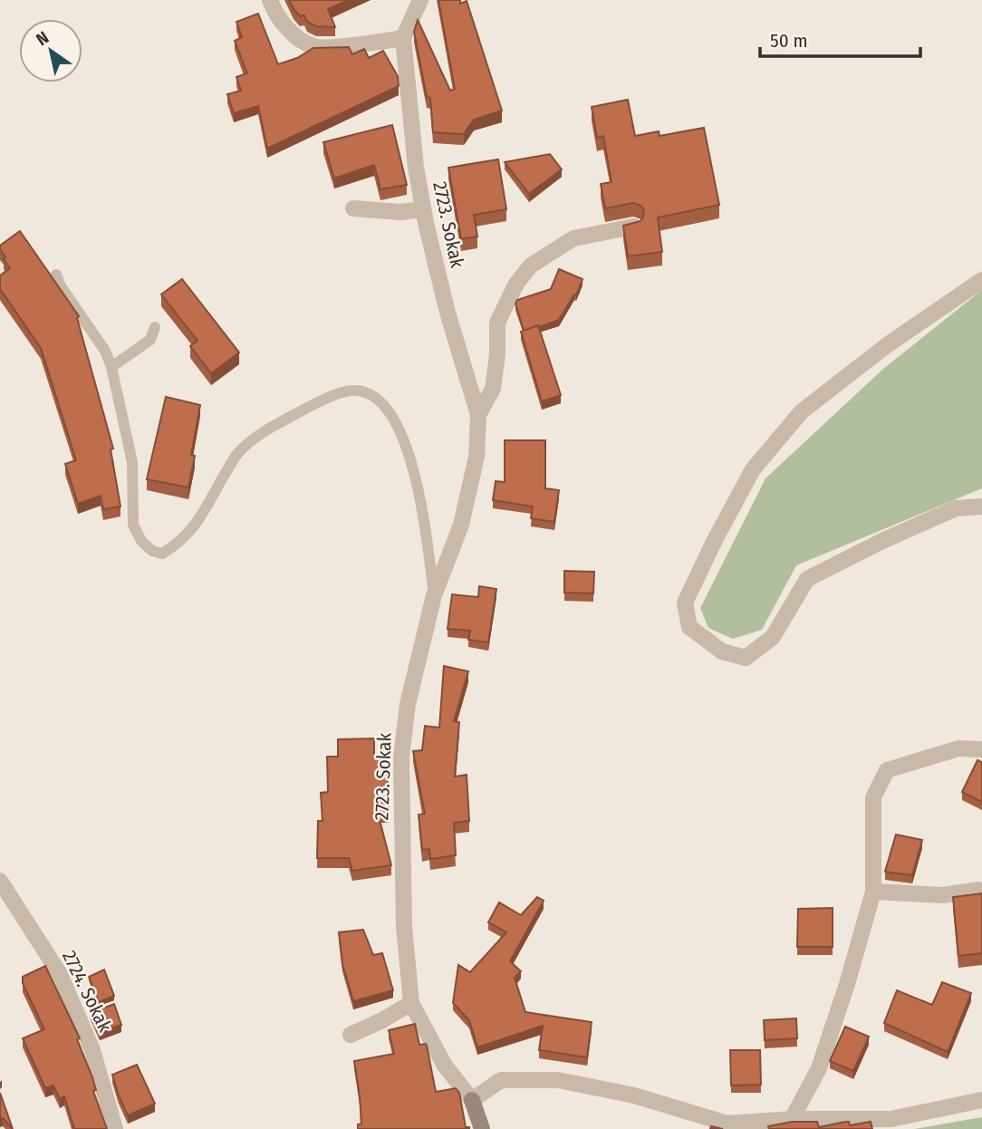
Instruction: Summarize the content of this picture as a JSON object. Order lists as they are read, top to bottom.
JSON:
{
  "streets": {
    "street": ["2723. Sokak", "2724. Sokak"]
  },
  "scale_bar": "50 m",
  "north": "top left"
}
